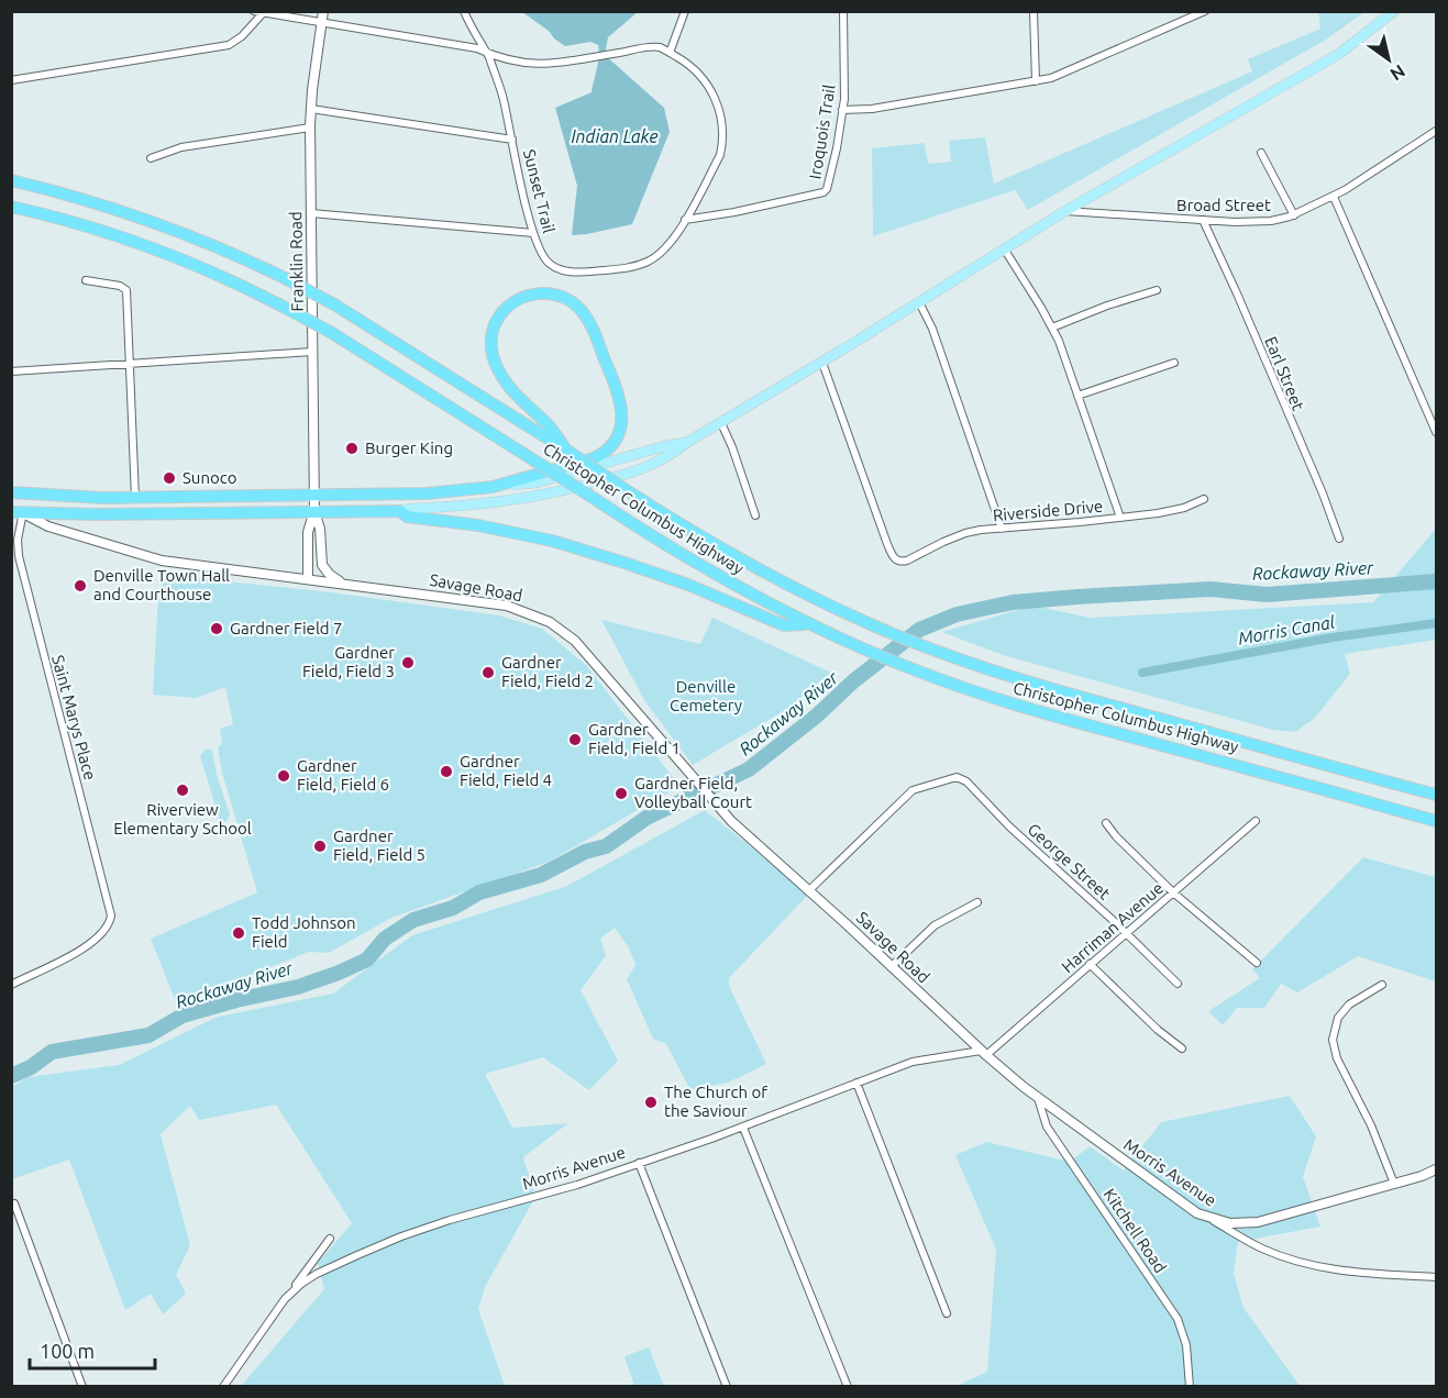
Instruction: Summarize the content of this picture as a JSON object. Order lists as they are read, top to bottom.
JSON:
{
  "streets": {
    "highway": ["Christopher Columbus Highway"],
    "street": [
      "Iroquois Trail",
      "Sunset Trail",
      "Broad Street",
      "Franklin Road",
      "Earl Street",
      "Riverside Drive",
      "Savage Road",
      "Saint Marys Place",
      "George Street",
      "Harriman Avenue",
      "Morris Avenue",
      "Kitchell Road"
    ]
  },
  "crossings": [
    ["Iroquois Trail", "Sunset Trail"],
    ["Broad Street", "Earl Street"],
    ["Franklin Road", "Savage Road"],
    ["Savage Road", "Saint Marys Place"],
    ["Savage Road", "George Street"],
    ["Savage Road", "Harriman Avenue"],
    ["Savage Road", "Morris Avenue"],
    ["George Street", "Harriman Avenue"],
    ["Harriman Avenue", "Morris Avenue"],
    ["Morris Avenue", "Kitchell Road"]
  ],
  "water": ["Indian Lake", "Rockaway River", "Morris Canal"],
  "parks": ["Denville Cemetery"],
  "places": [
    "Burger King",
    "Sunoco",
    "Denville Town Hall and Courthouse",
    "Gardner Field 7",
    "Gardner Field, Field 3",
    "Gardner Field, Field 2",
    "Gardner Field, Field 1",
    "Gardner Field, Field 4",
    "Gardner Field, Field 6",
    "Riverview Elementary School",
    "Gardner Field, Volleyball Court",
    "Gardner Field, Field 5",
    "Todd Johnson Field",
    "The Church of the Saviour"
  ],
  "scale_bar": "100 m",
  "north": "bottom right"
}
